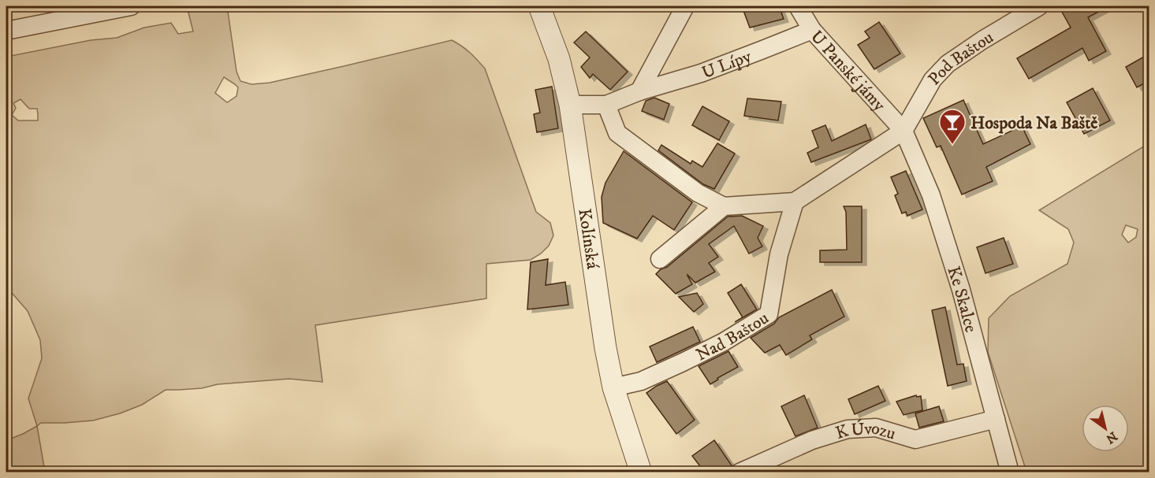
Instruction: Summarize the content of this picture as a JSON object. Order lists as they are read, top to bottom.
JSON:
{
  "streets": {
    "street": [
      "Pod Baštou",
      "U Lípy",
      "U Panské jámy",
      "Kolínská",
      "Ke Skalce",
      "Nad Baštou",
      "K Úvozu"
    ]
  },
  "crossings": [
    ["Pod Baštou", "U Panské jámy"],
    ["Pod Baštou", "Ke Skalce"],
    ["U Lípy", "U Panské jámy"],
    ["U Lípy", "Kolínská"],
    ["U Panské jámy", "Ke Skalce"],
    ["Kolínská", "Nad Baštou"],
    ["Ke Skalce", "K Úvozu"]
  ],
  "places": {
    "bar": ["Hospoda Na Baště"]
  },
  "north": "bottom right"
}
